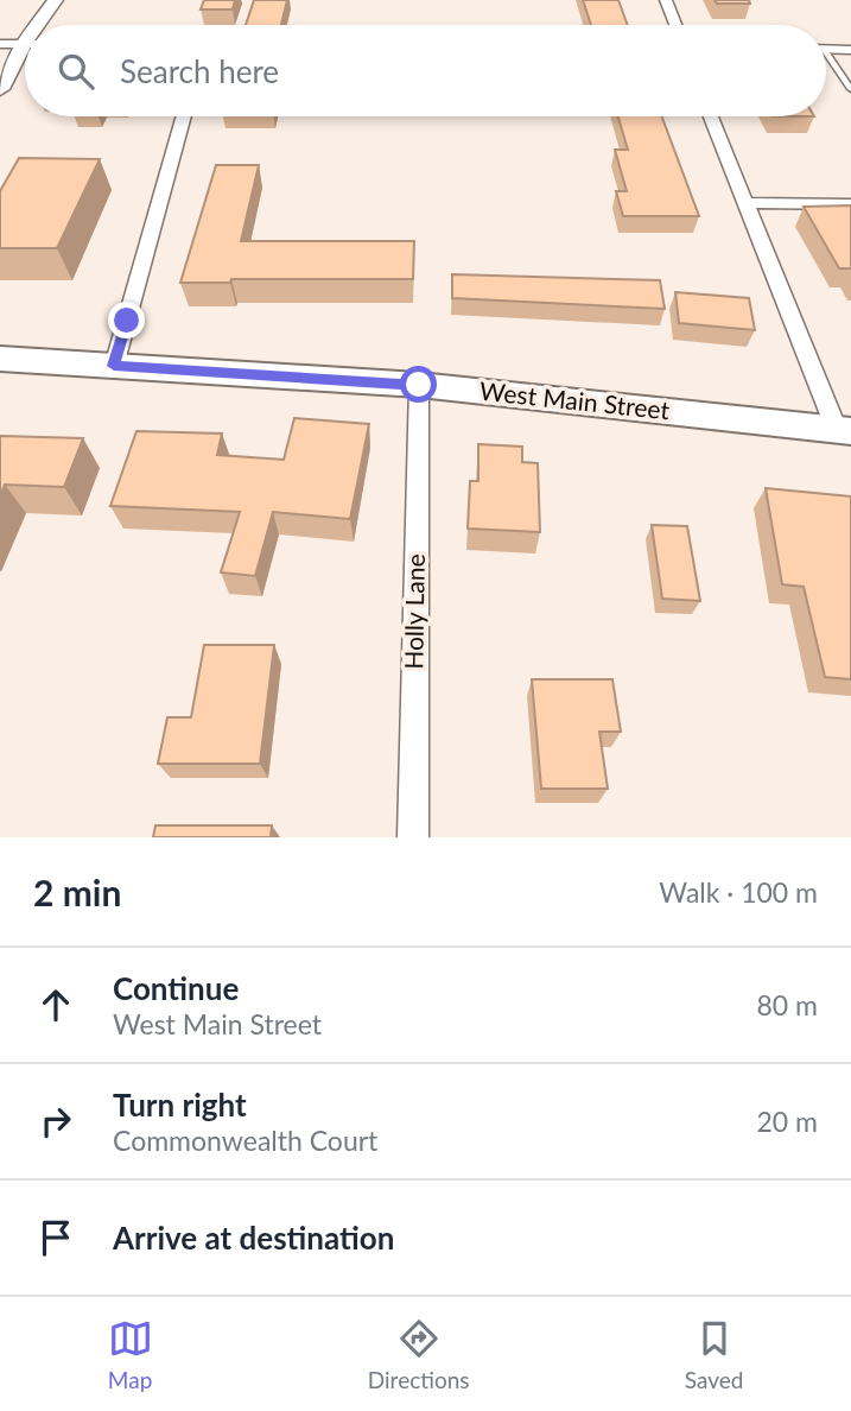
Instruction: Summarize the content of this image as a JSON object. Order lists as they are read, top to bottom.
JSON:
{
  "streets": {
    "main road": ["West Main Street"],
    "street": ["Holly Lane"]
  },
  "crossings": [
    ["West Main Street", "Holly Lane"]
  ],
  "page": {
    "search": "Search here",
    "heading": ["2 min", "Walk · 100 m"],
    "list": [
      ["Continue", "West Main Street", "80 m"],
      ["Turn right", "Commonwealth Court", "20 m"],
      "Arrive at destination"
    ],
    "nav": ["Map", "Directions", "Saved"]
  }
}
